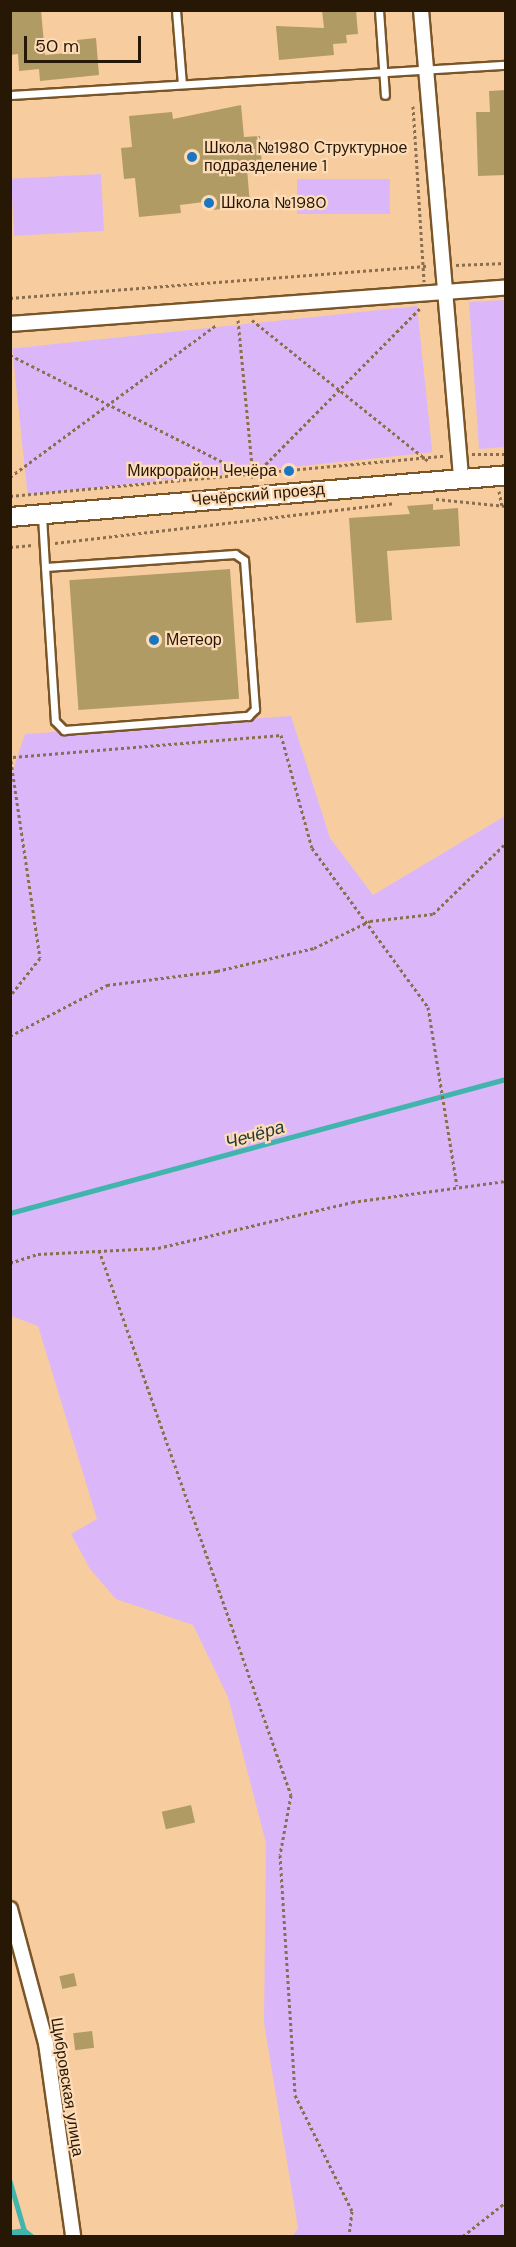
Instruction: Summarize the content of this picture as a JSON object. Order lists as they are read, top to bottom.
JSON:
{
  "streets": {
    "main road": ["Чечёрский проезд"],
    "street": ["Щибровская улица"]
  },
  "water": ["Чечёра"],
  "places": [
    "Школа №1980 Структурное подразделение 1",
    "Школа №1980",
    "Микрорайон Чечёра",
    "Метеор"
  ],
  "scale_bar": "50 m"
}
